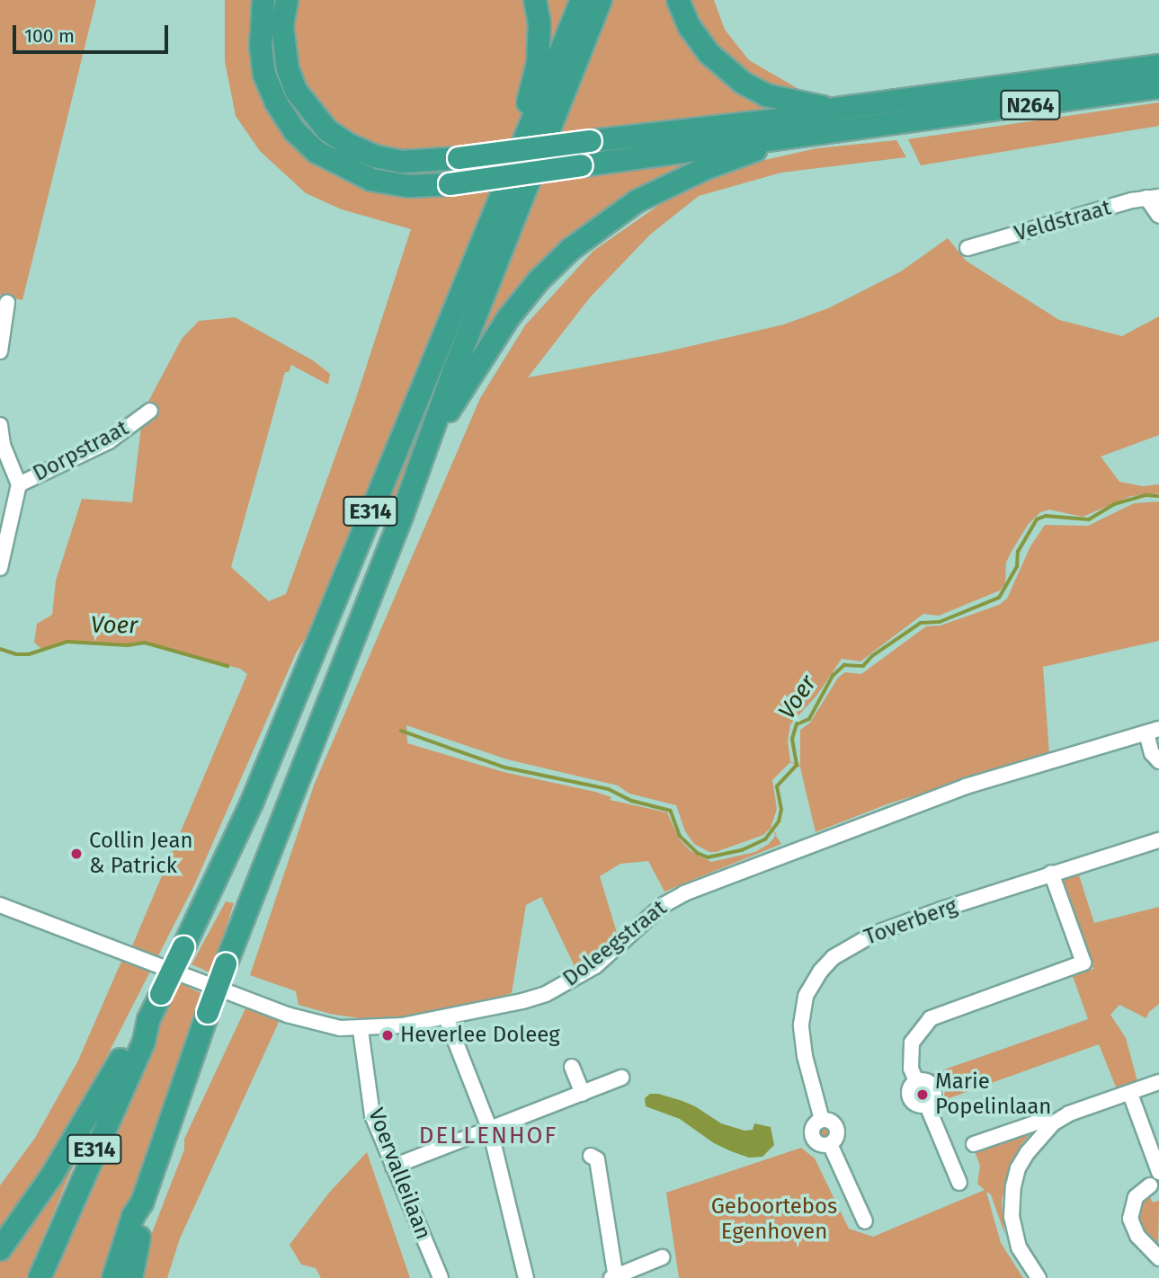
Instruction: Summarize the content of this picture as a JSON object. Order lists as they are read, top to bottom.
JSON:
{
  "streets": {
    "highway": ["N264", "E314"],
    "street": [
      "Veldstraat",
      "Dorpstraat",
      "Toverberg",
      "Doleegstraat",
      "Voervalleilaan"
    ]
  },
  "crossings": [
    ["Doleegstraat", "Voervalleilaan"]
  ],
  "districts": ["DELLENHOF"],
  "water": ["Voer"],
  "parks": ["Geboortebos Egenhoven"],
  "places": ["Collin Jean & Patrick", "Heverlee Doleeg", "Marie Popelinlaan"],
  "scale_bar": "100 m"
}
